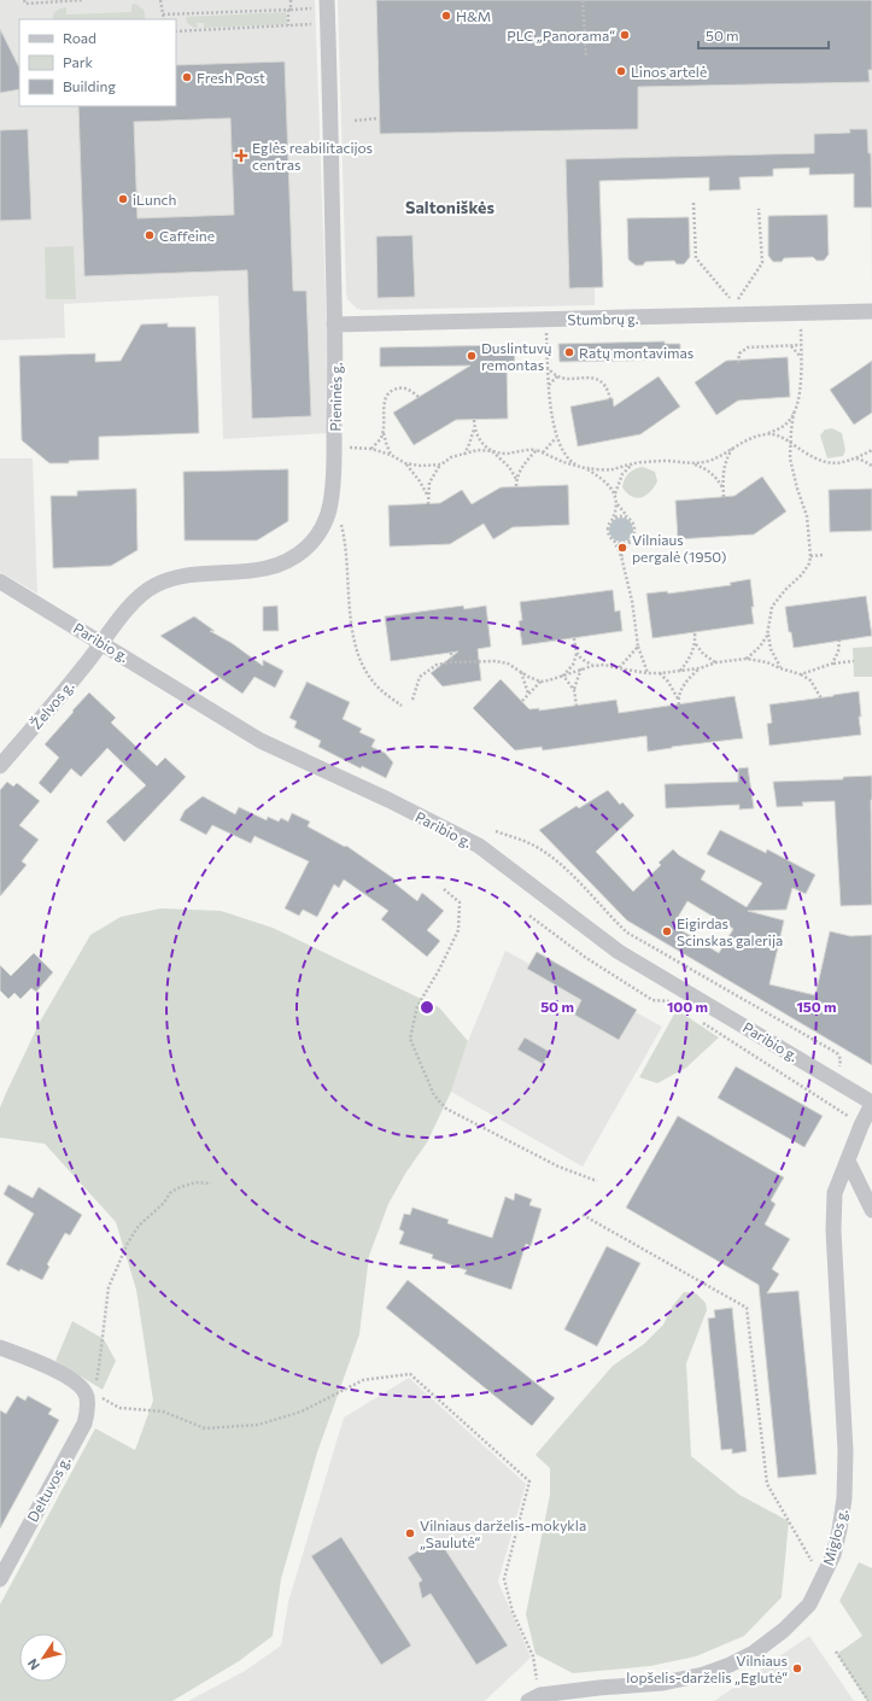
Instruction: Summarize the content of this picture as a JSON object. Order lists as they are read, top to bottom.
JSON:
{
  "streets": {
    "street": [
      "Stumbrų g.",
      "Pieninės g.",
      "Paribio g.",
      "Želvos g.",
      "Deltuvos g.",
      "Miglos g."
    ]
  },
  "crossings": [
    ["Stumbrų g.", "Pieninės g."],
    ["Pieninės g.", "Paribio g."],
    ["Pieninės g.", "Želvos g."],
    ["Paribio g.", "Želvos g."],
    ["Paribio g.", "Miglos g."]
  ],
  "districts": ["Saltoniškės"],
  "places": {
    "other": [
      "H&M",
      "PLC „Panorama“",
      "Linos artelė",
      "Fresh Post",
      "iLunch",
      "Caffeine",
      "Ratų montavimas",
      "Duslintuvų remontas",
      "Vilniaus pergalė (1950)",
      "Eigirdas Scinskas galerija",
      "Vilniaus darželis-mokykla „Saulutė“",
      "Vilniaus lopšelis-darželis „Eglutė“"
    ],
    "health": ["Eglės reabilitacijos centras"]
  },
  "legend": ["Road", "Park", "Building"],
  "scale_bar": "50 m",
  "north": "bottom left",
  "rings": ["50 m", "100 m", "150 m"]
}
